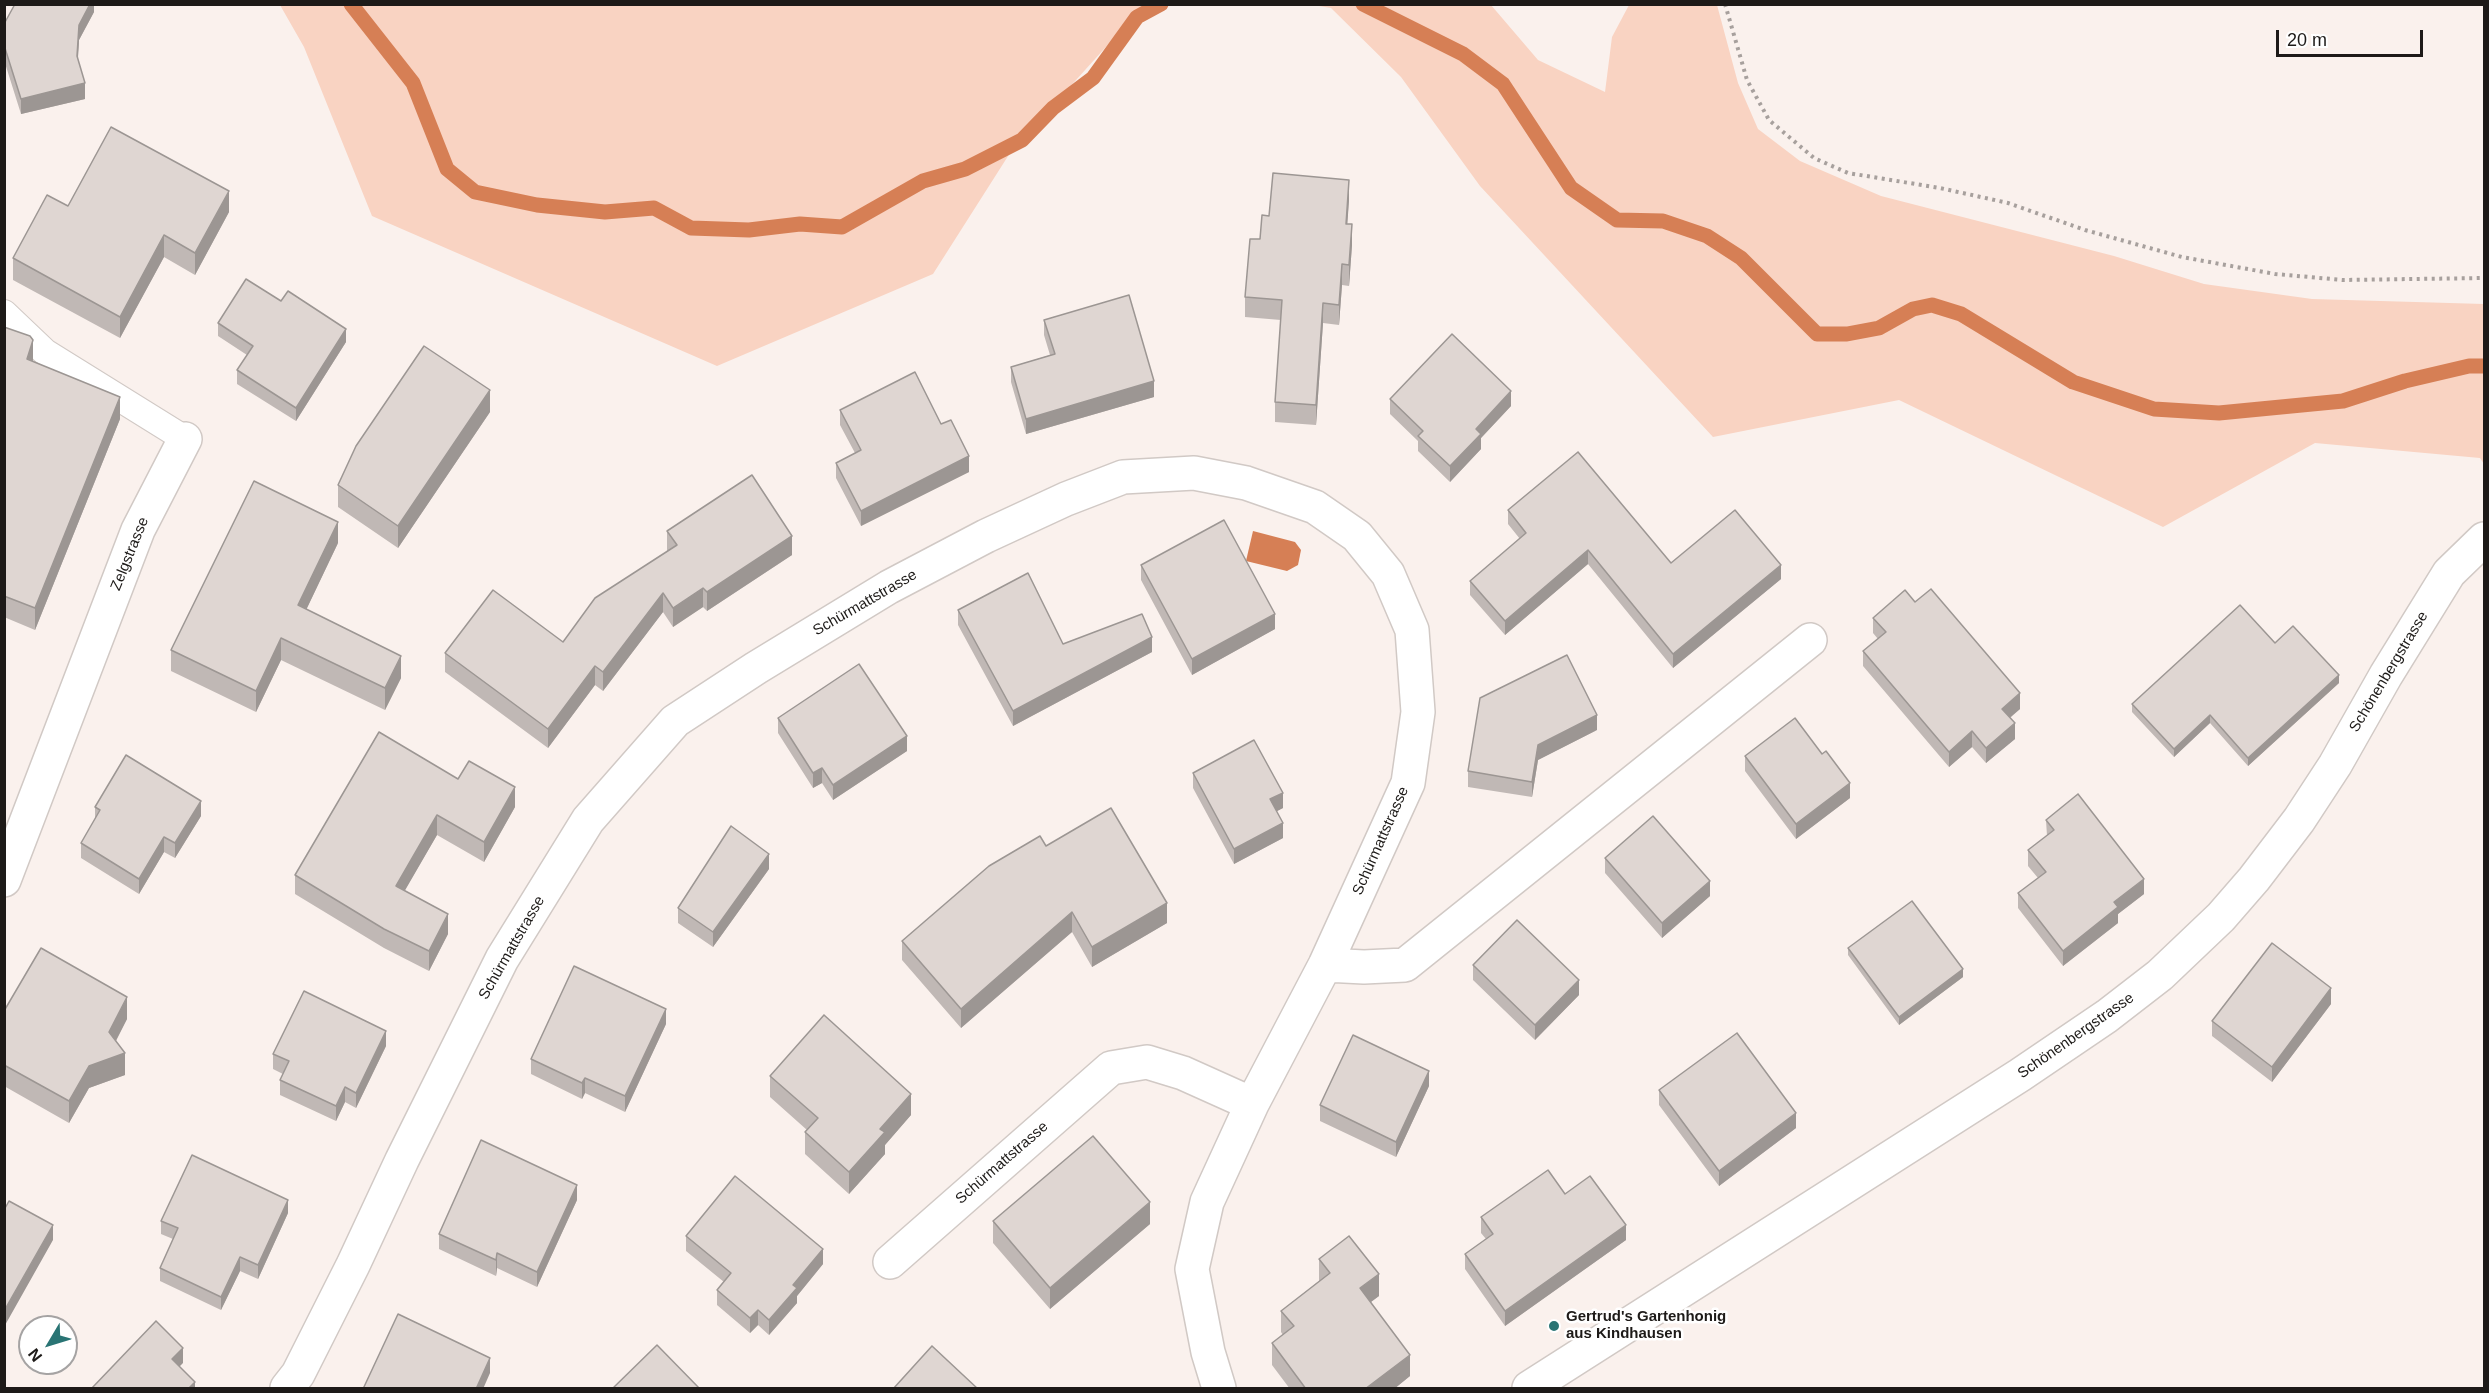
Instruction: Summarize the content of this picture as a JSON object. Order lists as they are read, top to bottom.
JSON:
{
  "streets": {
    "street": ["Zelgstrasse", "Schürmattstrasse", "Schönenbergstrasse"]
  },
  "places": ["Gertrud's Gartenhonig aus Kindhausen"],
  "scale_bar": "20 m",
  "north": "bottom left"
}
